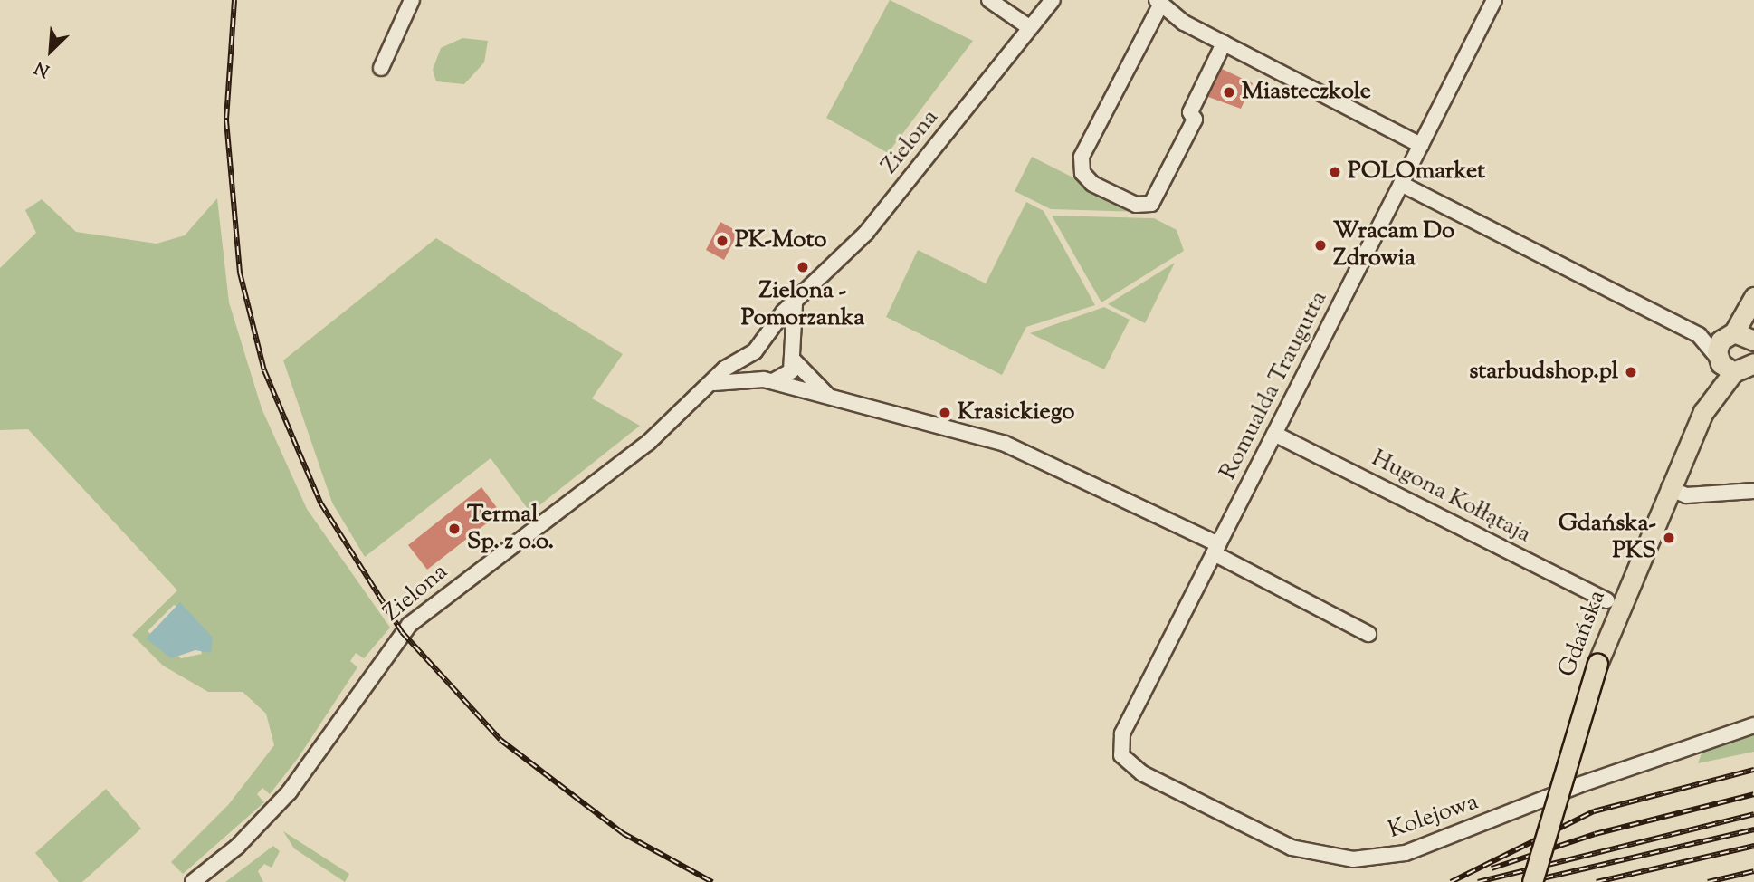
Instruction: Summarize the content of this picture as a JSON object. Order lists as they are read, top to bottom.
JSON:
{
  "streets": {
    "main road": ["Gdańska"],
    "street": [
      "Zielona",
      "Romualda Traugutta",
      "Hugona Kołłątaja",
      "Kolejowa"
    ]
  },
  "crossings": [
    ["Romualda Traugutta", "Hugona Kołłątaja"],
    ["Romualda Traugutta", "Kolejowa"]
  ],
  "places": [
    "Miasteczkole",
    "POLOmarket",
    "PK-Moto",
    "Wracam Do Zdrowia",
    "Zielona - Pomorzanka",
    "starbudshop.pl",
    "Krasickiego",
    "Termal Sp. z o.o.",
    "Gdańska- PKS"
  ],
  "north": "bottom left"
}
